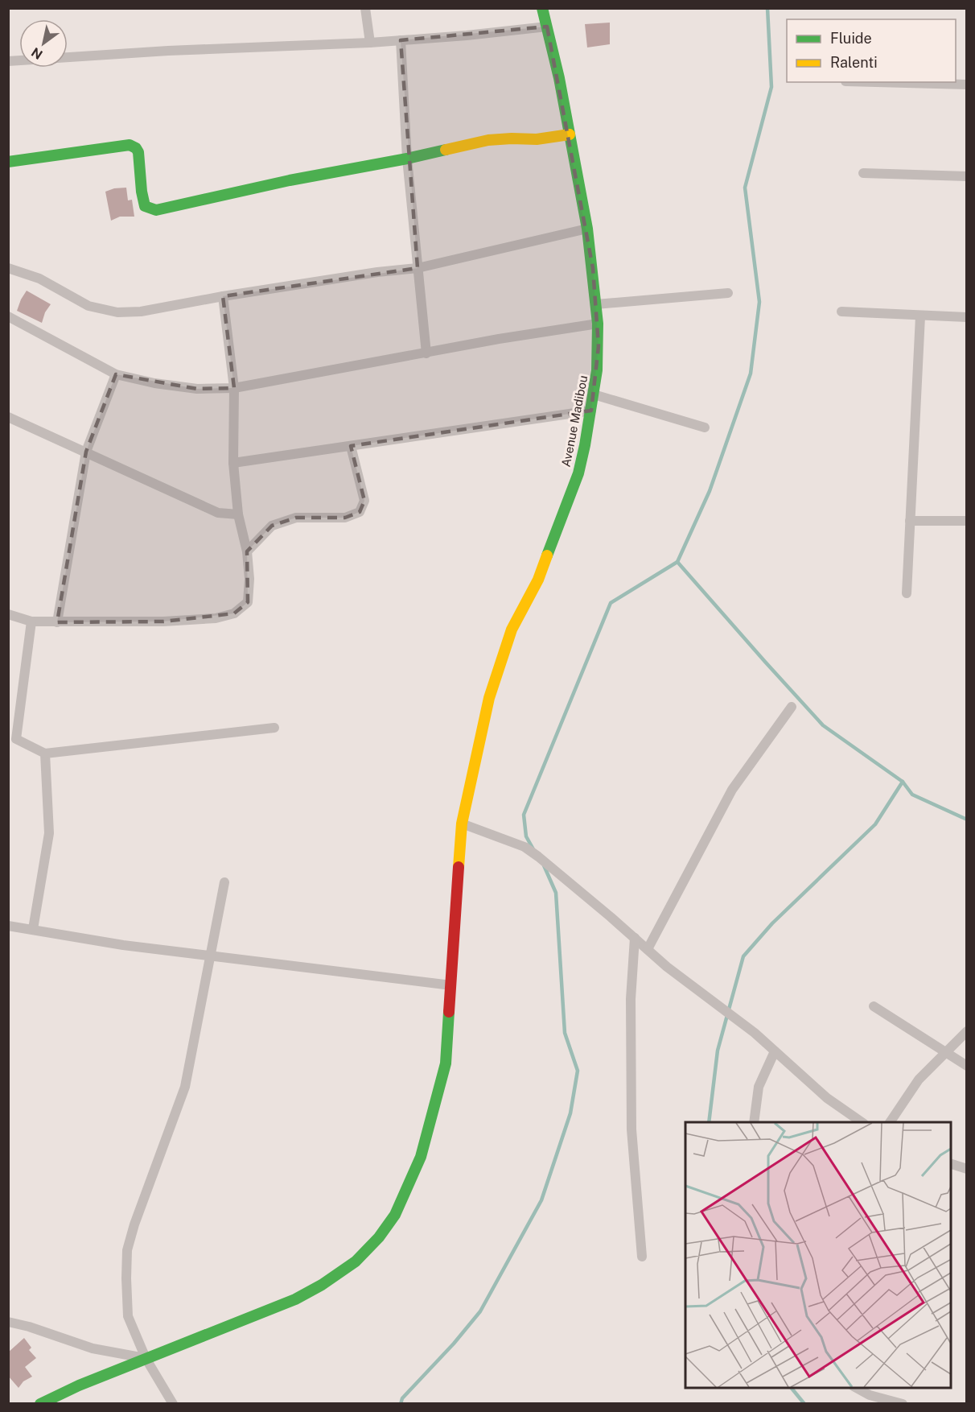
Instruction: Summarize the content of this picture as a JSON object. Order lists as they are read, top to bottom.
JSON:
{
  "streets": {
    "street": ["Avenue Madibou"]
  },
  "legend": ["Fluide", "Ralenti"],
  "north": "bottom left"
}
